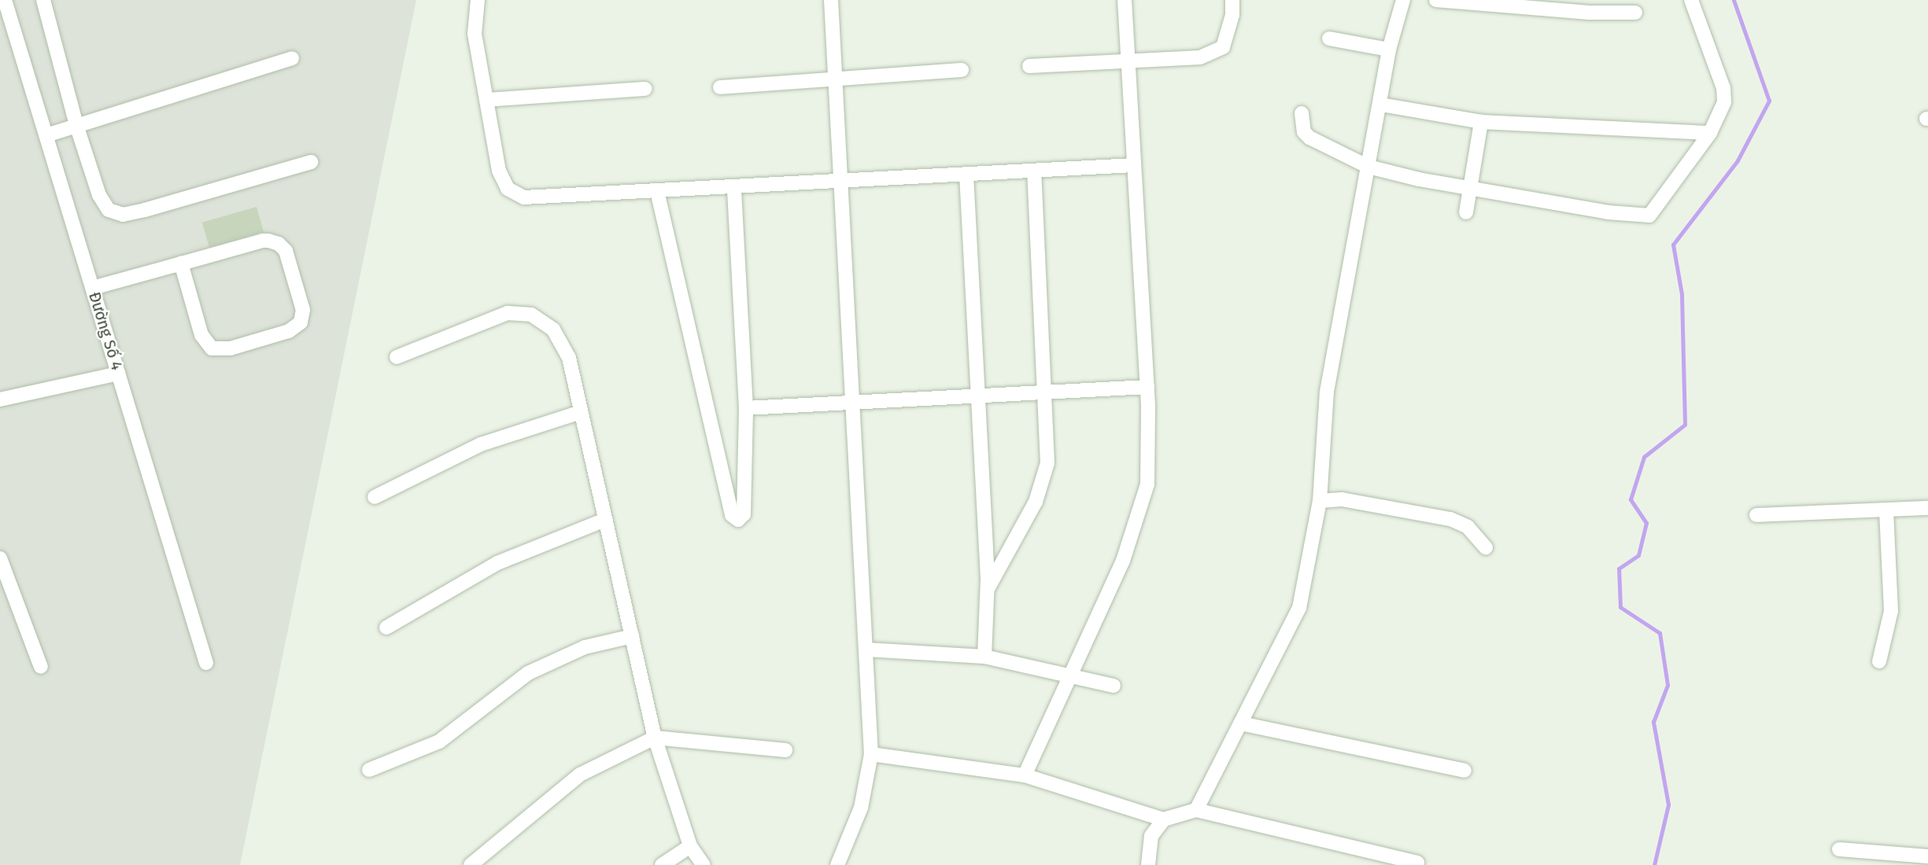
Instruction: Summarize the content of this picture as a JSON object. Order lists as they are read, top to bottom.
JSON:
{
  "streets": {
    "street": ["Đường Số 4"]
  }
}
